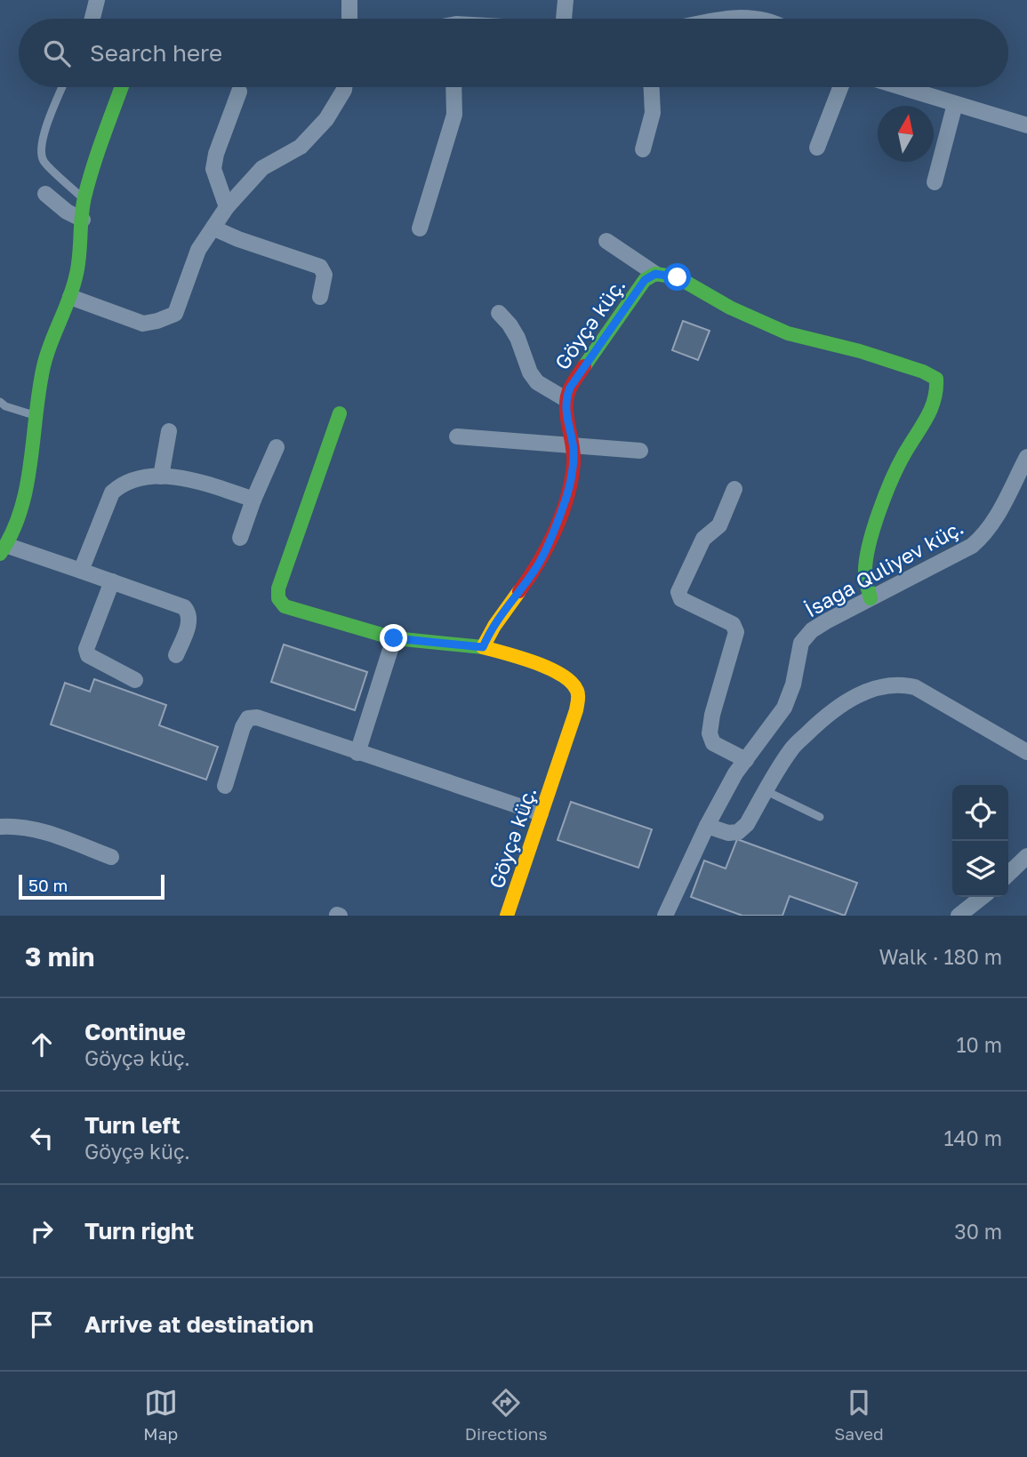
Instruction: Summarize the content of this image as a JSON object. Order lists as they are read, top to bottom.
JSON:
{
  "streets": {
    "street": ["Göyçə küç.", "İsağa Quliyev küç."]
  },
  "crossings": [
    ["Göyçə küç.", "İsağa Quliyev küç."]
  ],
  "scale_bar": "50 m",
  "north": "top",
  "page": {
    "search": "Search here",
    "scale": "50 m",
    "heading": ["3 min", "Walk · 180 m"],
    "list": [
      ["Continue", "Göyçə küç.", "10 m"],
      ["Turn left", "Göyçə küç.", "140 m"],
      ["Turn right", "30 m"],
      "Arrive at destination"
    ],
    "nav": ["Map", "Directions", "Saved"]
  }
}
